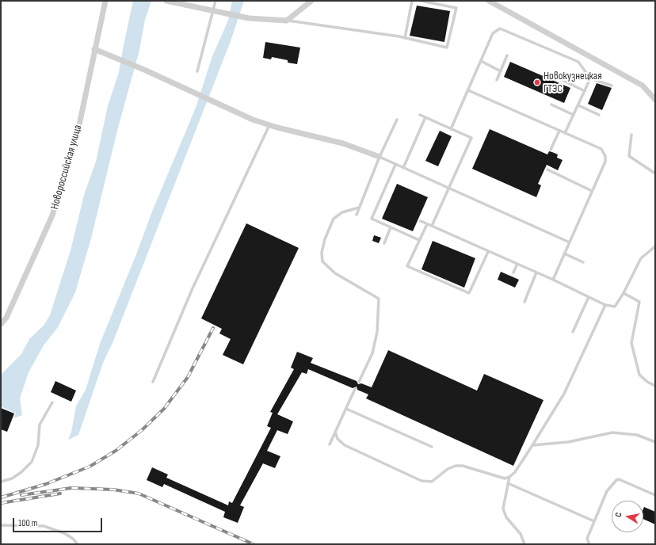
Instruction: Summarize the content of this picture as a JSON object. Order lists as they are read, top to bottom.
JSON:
{
  "streets": {
    "street": ["Новороссийская улица"]
  },
  "places": ["Новокузнецкая ГТЭС"],
  "scale_bar": "100 m",
  "north": "left"
}
